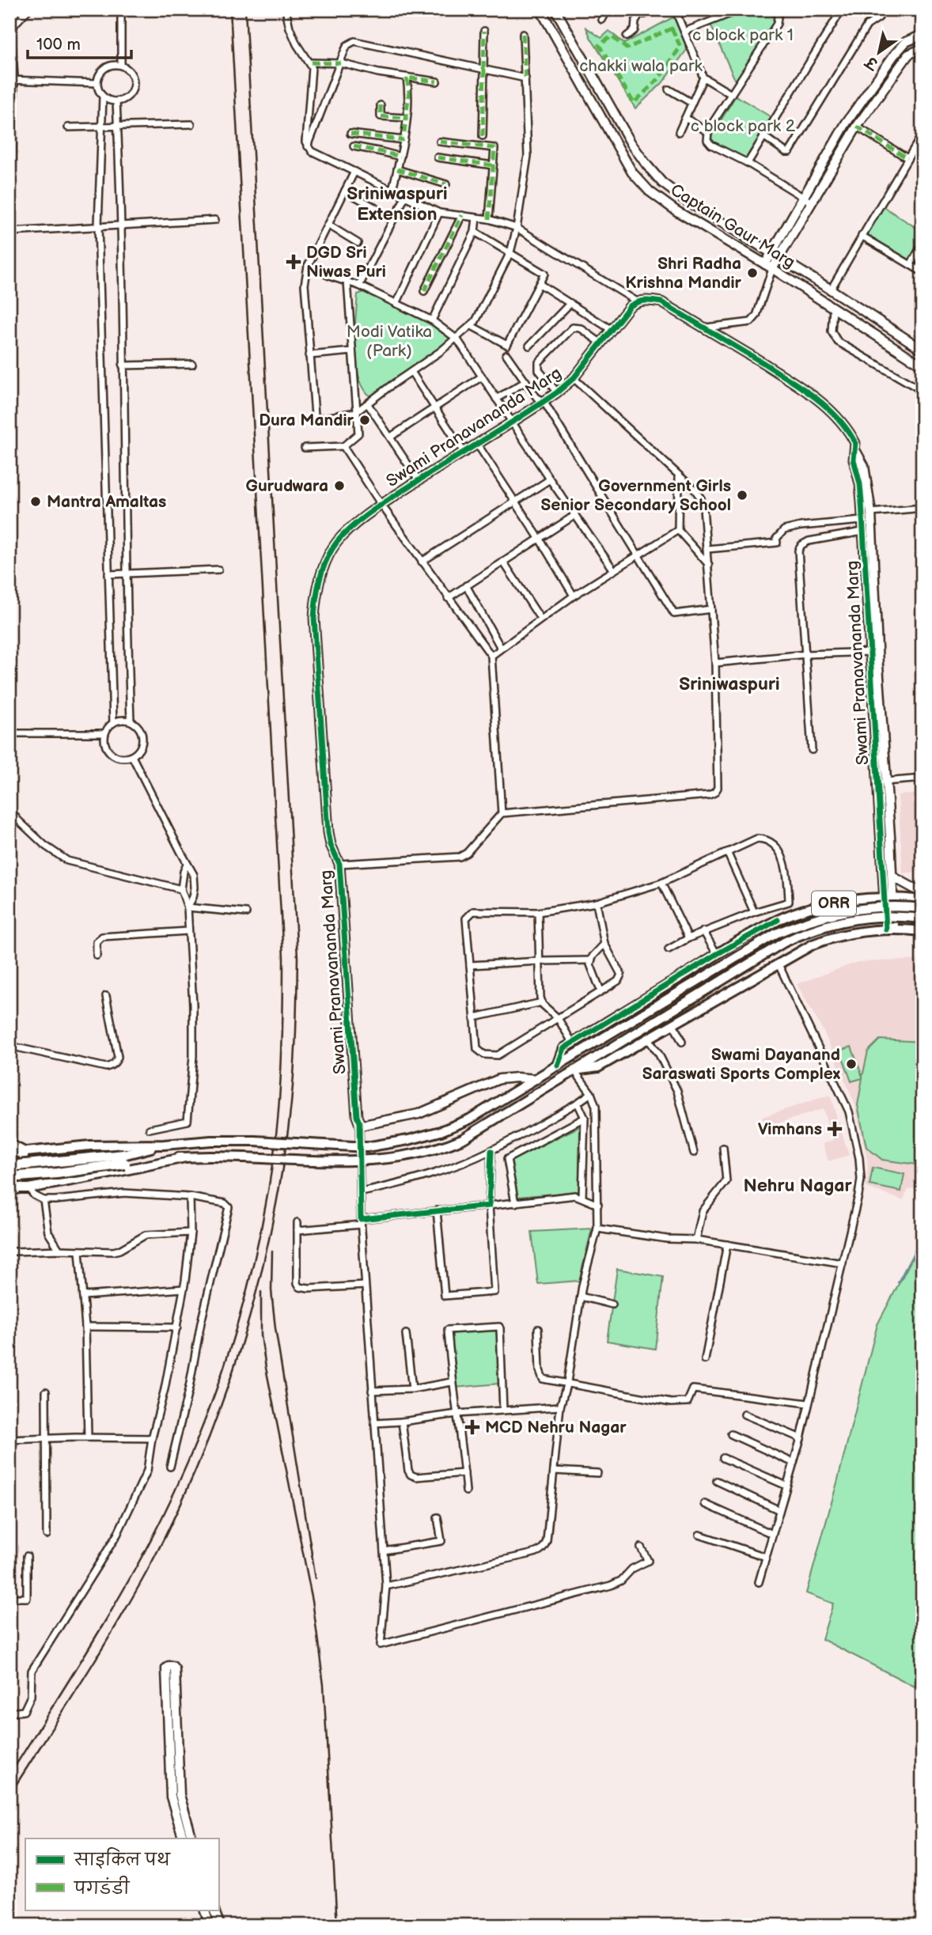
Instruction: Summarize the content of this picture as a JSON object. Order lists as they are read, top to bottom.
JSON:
{
  "streets": {
    "main road": ["ORR"],
    "street": ["Captain Gaur Marg", "Swami Pranavananda Marg"]
  },
  "crossings": [
    ["Swami Pranavananda Marg", "ORR"]
  ],
  "districts": ["Sriniwaspuri Extension", "Sriniwaspuri", "Nehru Nagar"],
  "parks": [
    "c block park 1",
    "chakki wala park",
    "c block park 2",
    "Modi Vatika (Park)"
  ],
  "places": {
    "health": ["DGD Sri Niwas Puri", "Vimhans", "MCD Nehru Nagar"],
    "other": [
      "Shri Radha Krishna Mandir",
      "Dura Mandir",
      "Gurudwara",
      "Government Girls Senior Secondary School",
      "Mantra Amaltas",
      "Swami Dayanand Saraswati Sports Complex"
    ]
  },
  "legend": ["साइकिल पथ", "पगडंडी"],
  "scale_bar": "100 m",
  "north": "bottom left"
}
